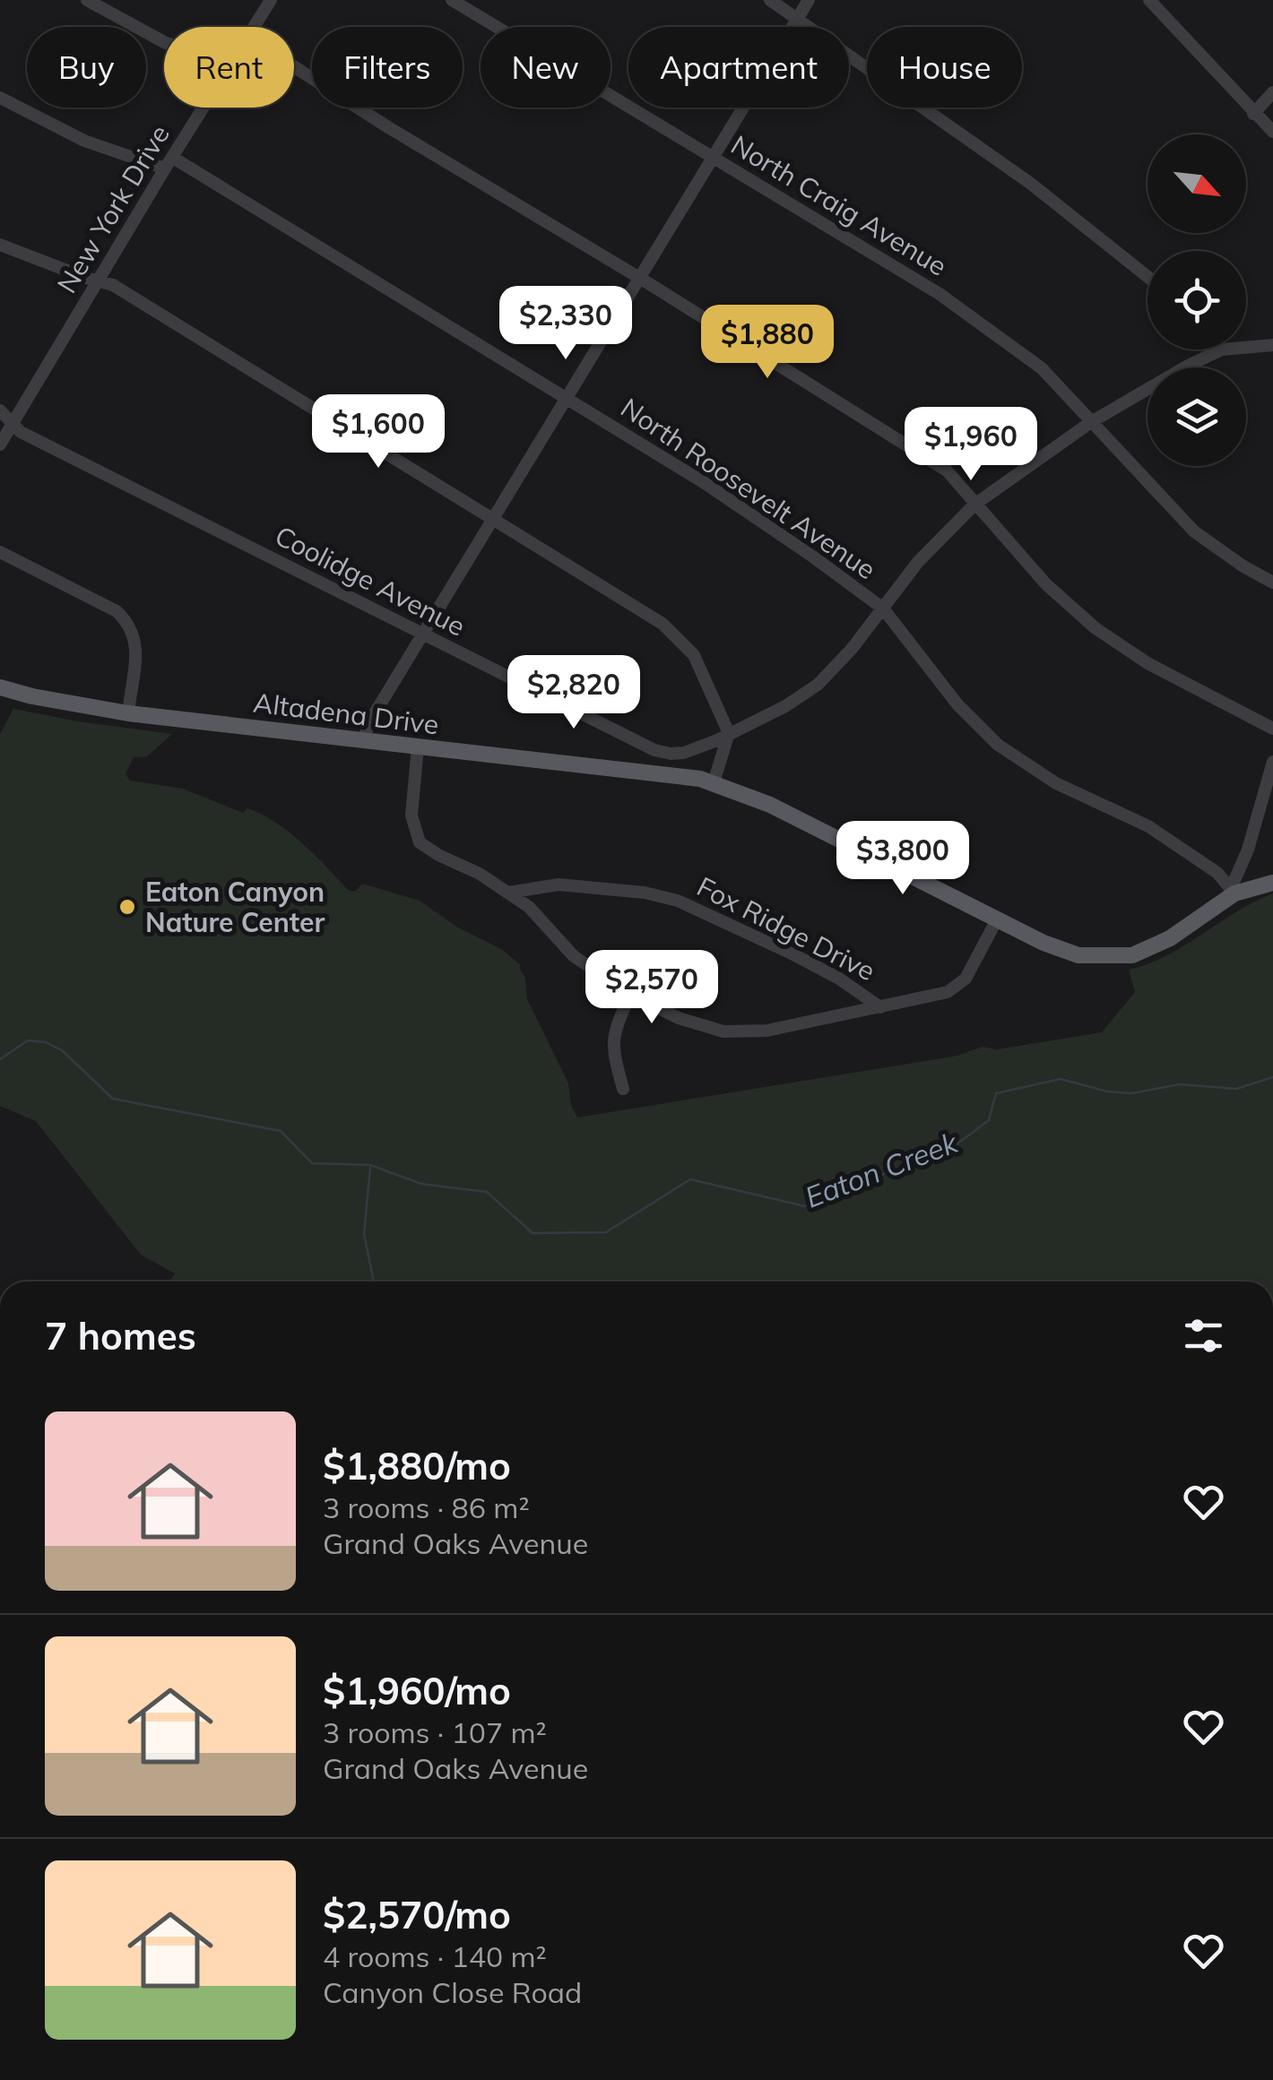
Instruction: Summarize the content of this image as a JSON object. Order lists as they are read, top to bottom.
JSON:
{
  "streets": {
    "main road": ["Altadena Drive"],
    "street": [
      "North Craig Avenue",
      "New York Drive",
      "North Roosevelt Avenue",
      "Coolidge Avenue",
      "Fox Ridge Drive"
    ]
  },
  "crossings": [
    ["North Craig Avenue", "Coolidge Avenue"],
    ["New York Drive", "North Roosevelt Avenue"],
    ["New York Drive", "Coolidge Avenue"],
    ["North Roosevelt Avenue", "Coolidge Avenue"],
    ["North Roosevelt Avenue", "Altadena Drive"]
  ],
  "water": ["Eaton Creek"],
  "places": ["Eaton Canyon Nature Center"],
  "north": "bottom right",
  "page": {
    "chip": [
      "Buy",
      "Rent",
      "Filters",
      "New",
      "Apartment",
      "House"
    ],
    "price": [
      "$2,330",
      "$1,880",
      "$1,600",
      "$1,960",
      "$2,820",
      "$3,800",
      "$2,570"
    ],
    "heading": "7 homes",
    "list": [
      {
        "name": "$1,880/mo",
        "note": "3 rooms · 86 m² · Grand Oaks Avenue"
      },
      {
        "name": "$1,960/mo",
        "note": "3 rooms · 107 m² · Grand Oaks Avenue"
      },
      {
        "name": "$2,570/mo",
        "note": "4 rooms · 140 m² · Canyon Close Road"
      }
    ]
  }
}
